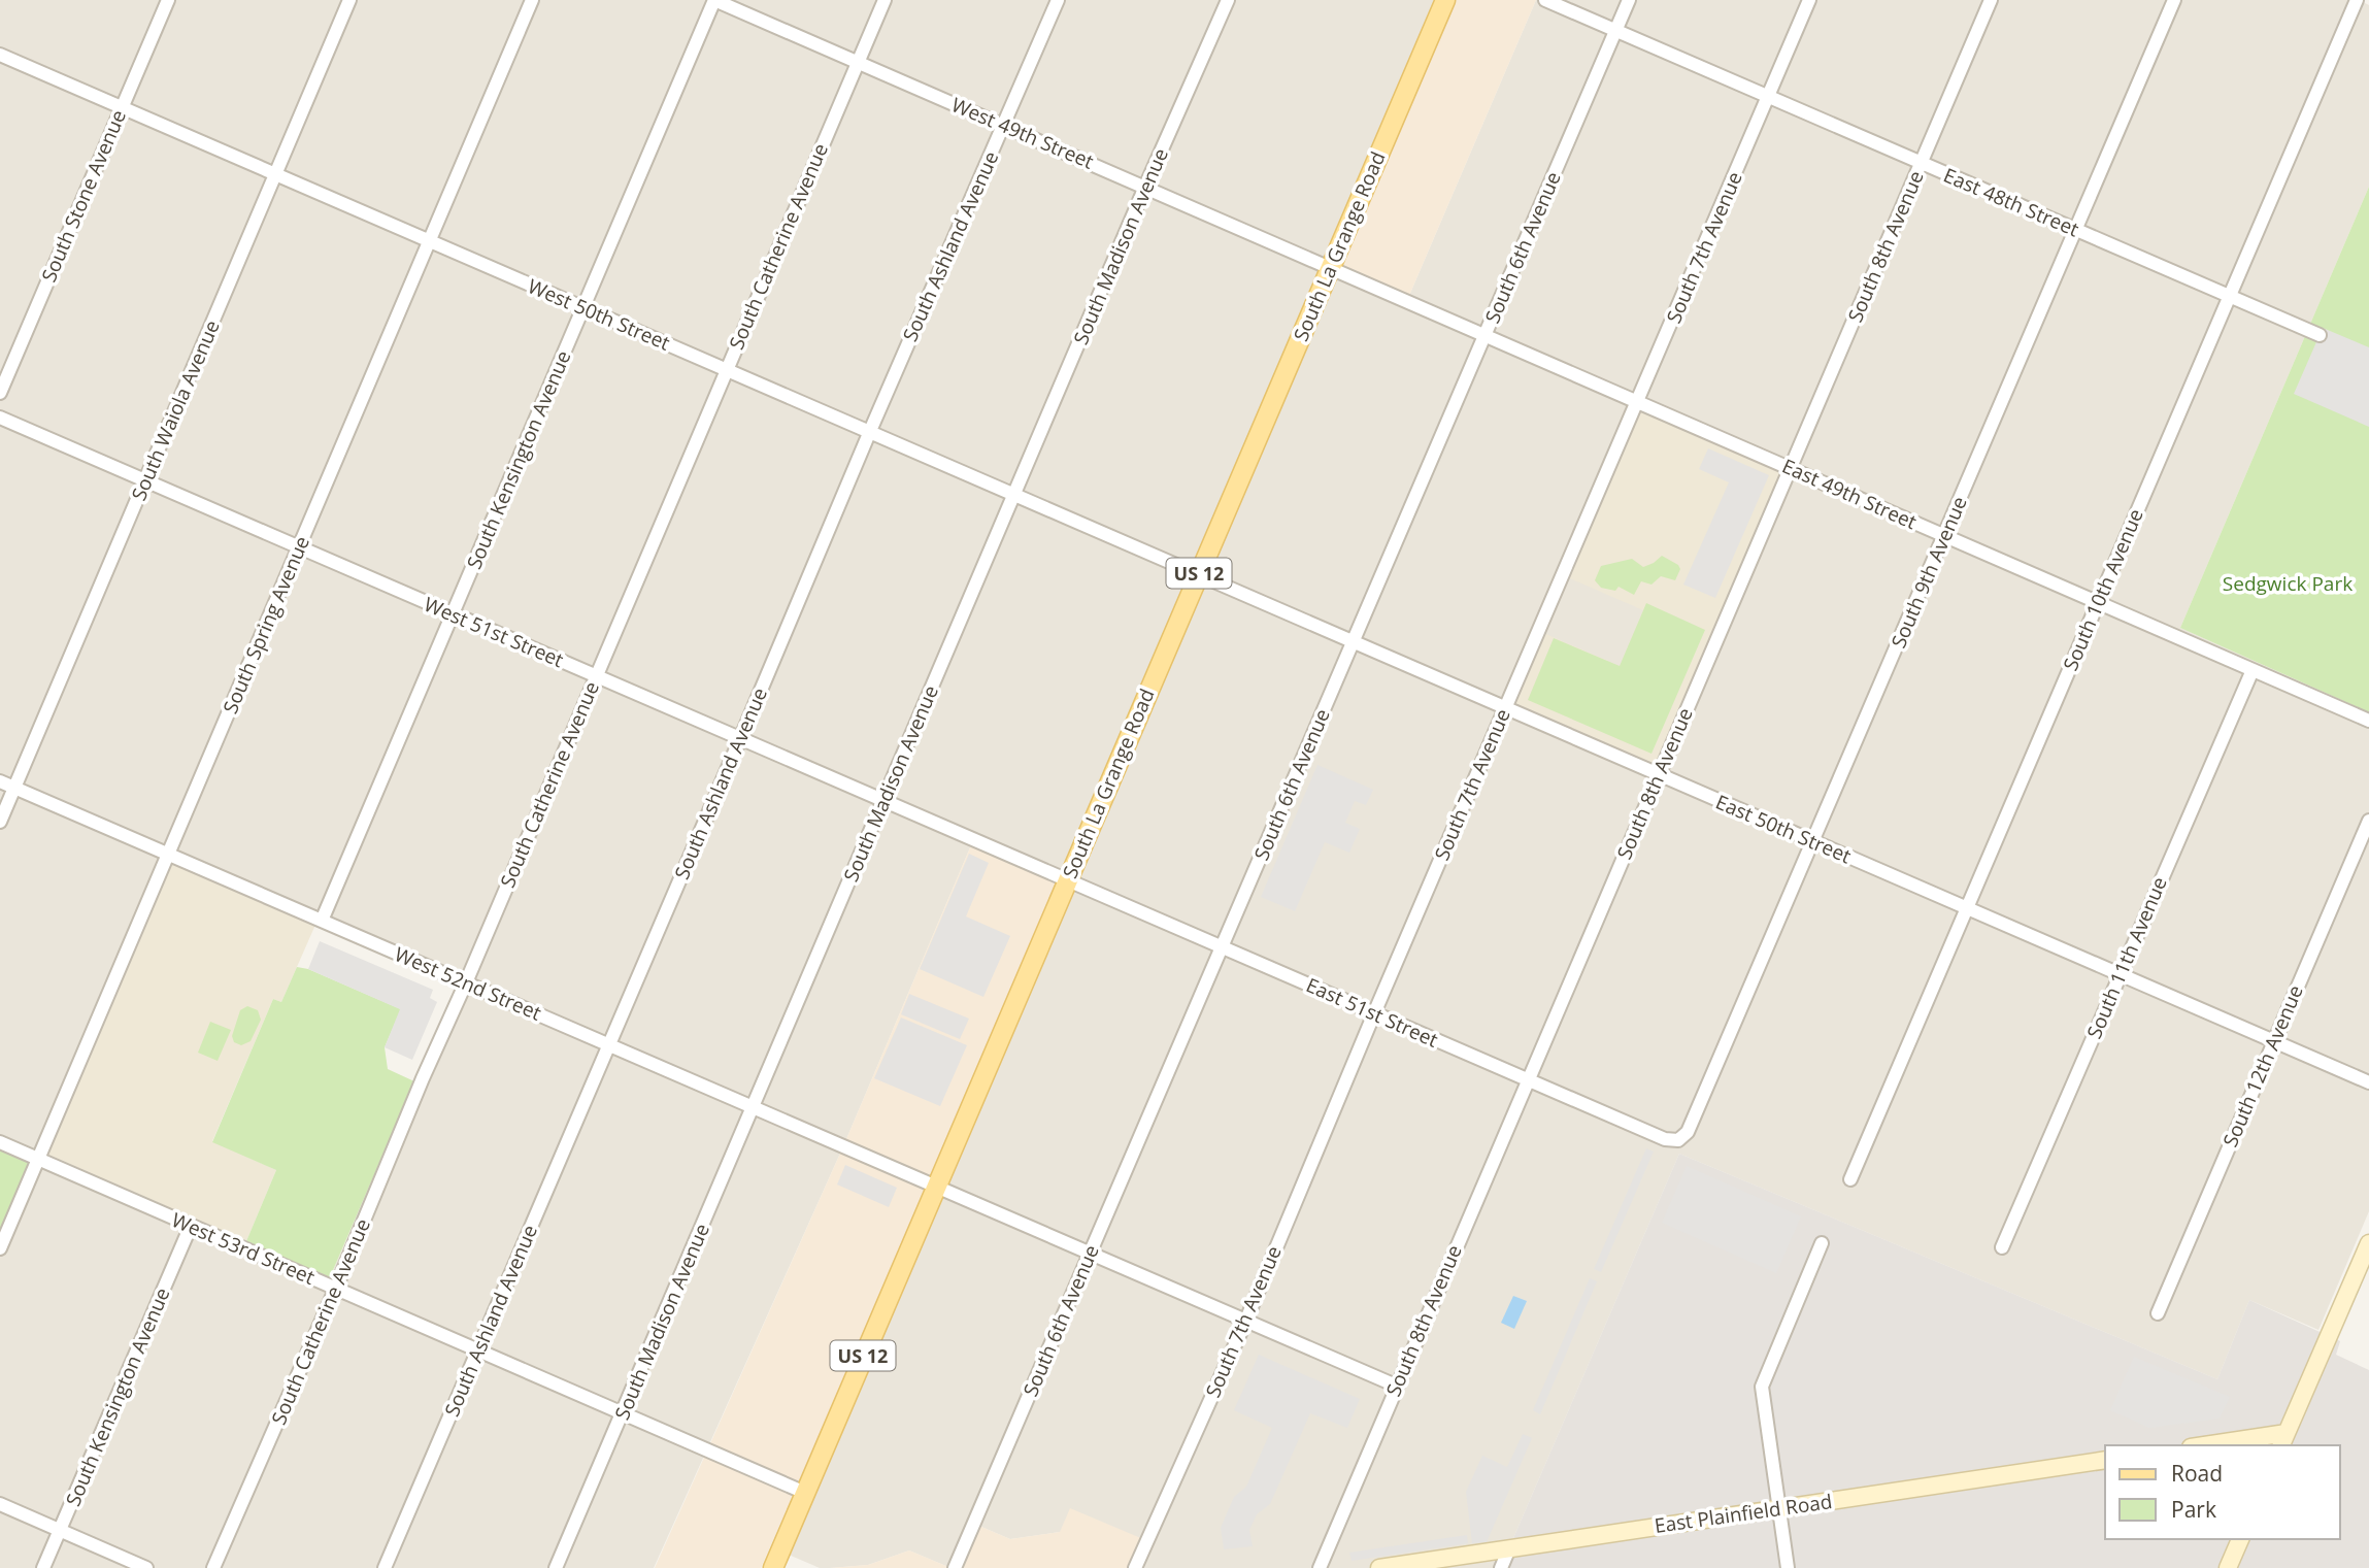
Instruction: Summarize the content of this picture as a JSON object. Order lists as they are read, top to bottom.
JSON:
{
  "streets": {
    "main road": ["South La Grange Road", "US 12", "East Plainfield Road"],
    "street": [
      "West 49th Street",
      "South Stone Avenue",
      "East 48th Street",
      "South Catherine Avenue",
      "South Ashland Avenue",
      "South Madison Avenue",
      "South 8th Avenue",
      "South 6th Avenue",
      "South 7th Avenue",
      "West 50th Street",
      "South Waiola Avenue",
      "South Kensington Avenue",
      "East 49th Street",
      "South 9th Avenue",
      "South 10th Avenue",
      "South Spring Avenue",
      "West 51st Street",
      "East 50th Street",
      "South 11th Avenue",
      "West 52nd Street",
      "East 51st Street",
      "South 12th Avenue",
      "West 53rd Street"
    ]
  },
  "crossings": [
    ["West 49th Street", "South Catherine Avenue"],
    ["West 49th Street", "South Ashland Avenue"],
    ["West 49th Street", "South Madison Avenue"],
    ["West 49th Street", "South La Grange Road"],
    ["West 49th Street", "South Kensington Avenue"],
    ["West 49th Street", "East 49th Street"],
    ["South Stone Avenue", "West 50th Street"],
    ["East 48th Street", "South 8th Avenue"],
    ["East 48th Street", "South 6th Avenue"],
    ["East 48th Street", "South 7th Avenue"],
    ["East 48th Street", "South 9th Avenue"],
    ["East 48th Street", "South 10th Avenue"],
    ["South Catherine Avenue", "West 50th Street"],
    ["South Catherine Avenue", "West 51st Street"],
    ["South Catherine Avenue", "West 52nd Street"],
    ["South Catherine Avenue", "West 53rd Street"],
    ["South Ashland Avenue", "West 50th Street"],
    ["South Ashland Avenue", "West 51st Street"],
    ["South Ashland Avenue", "West 52nd Street"],
    ["South Ashland Avenue", "West 53rd Street"],
    ["South Madison Avenue", "West 50th Street"],
    ["South Madison Avenue", "West 51st Street"],
    ["South Madison Avenue", "West 52nd Street"],
    ["South Madison Avenue", "West 53rd Street"],
    ["South La Grange Road", "West 50th Street"],
    ["South La Grange Road", "East 49th Street"],
    ["South La Grange Road", "West 51st Street"],
    ["South La Grange Road", "East 50th Street"],
    ["South La Grange Road", "West 52nd Street"],
    ["South La Grange Road", "East 51st Street"],
    ["South La Grange Road", "West 53rd Street"],
    ["South 8th Avenue", "East 49th Street"],
    ["South 8th Avenue", "East 50th Street"],
    ["South 8th Avenue", "West 52nd Street"],
    ["South 8th Avenue", "East 51st Street"],
    ["South 6th Avenue", "East 49th Street"],
    ["South 6th Avenue", "East 50th Street"],
    ["South 6th Avenue", "West 52nd Street"],
    ["South 6th Avenue", "East 51st Street"],
    ["South 7th Avenue", "East 49th Street"],
    ["South 7th Avenue", "East 50th Street"],
    ["South 7th Avenue", "West 52nd Street"],
    ["South 7th Avenue", "East 51st Street"],
    ["West 50th Street", "South Waiola Avenue"],
    ["West 50th Street", "South Kensington Avenue"],
    ["West 50th Street", "South Spring Avenue"],
    ["West 50th Street", "East 50th Street"],
    ["South Waiola Avenue", "West 51st Street"],
    ["South Waiola Avenue", "West 52nd Street"],
    ["South Kensington Avenue", "West 51st Street"],
    ["South Kensington Avenue", "West 52nd Street"],
    ["South Kensington Avenue", "West 53rd Street"],
    ["East 49th Street", "South 9th Avenue"],
    ["East 49th Street", "South 10th Avenue"],
    ["East 49th Street", "South 11th Avenue"],
    ["South 9th Avenue", "East 50th Street"],
    ["South 9th Avenue", "East 51st Street"],
    ["South 10th Avenue", "East 50th Street"],
    ["South Spring Avenue", "West 51st Street"],
    ["South Spring Avenue", "West 52nd Street"],
    ["South Spring Avenue", "West 53rd Street"],
    ["West 51st Street", "East 51st Street"],
    ["East 50th Street", "South 11th Avenue"],
    ["East 50th Street", "South 12th Avenue"]
  ],
  "parks": ["Sedgwick Park"],
  "legend": ["Road", "Park"]
}
